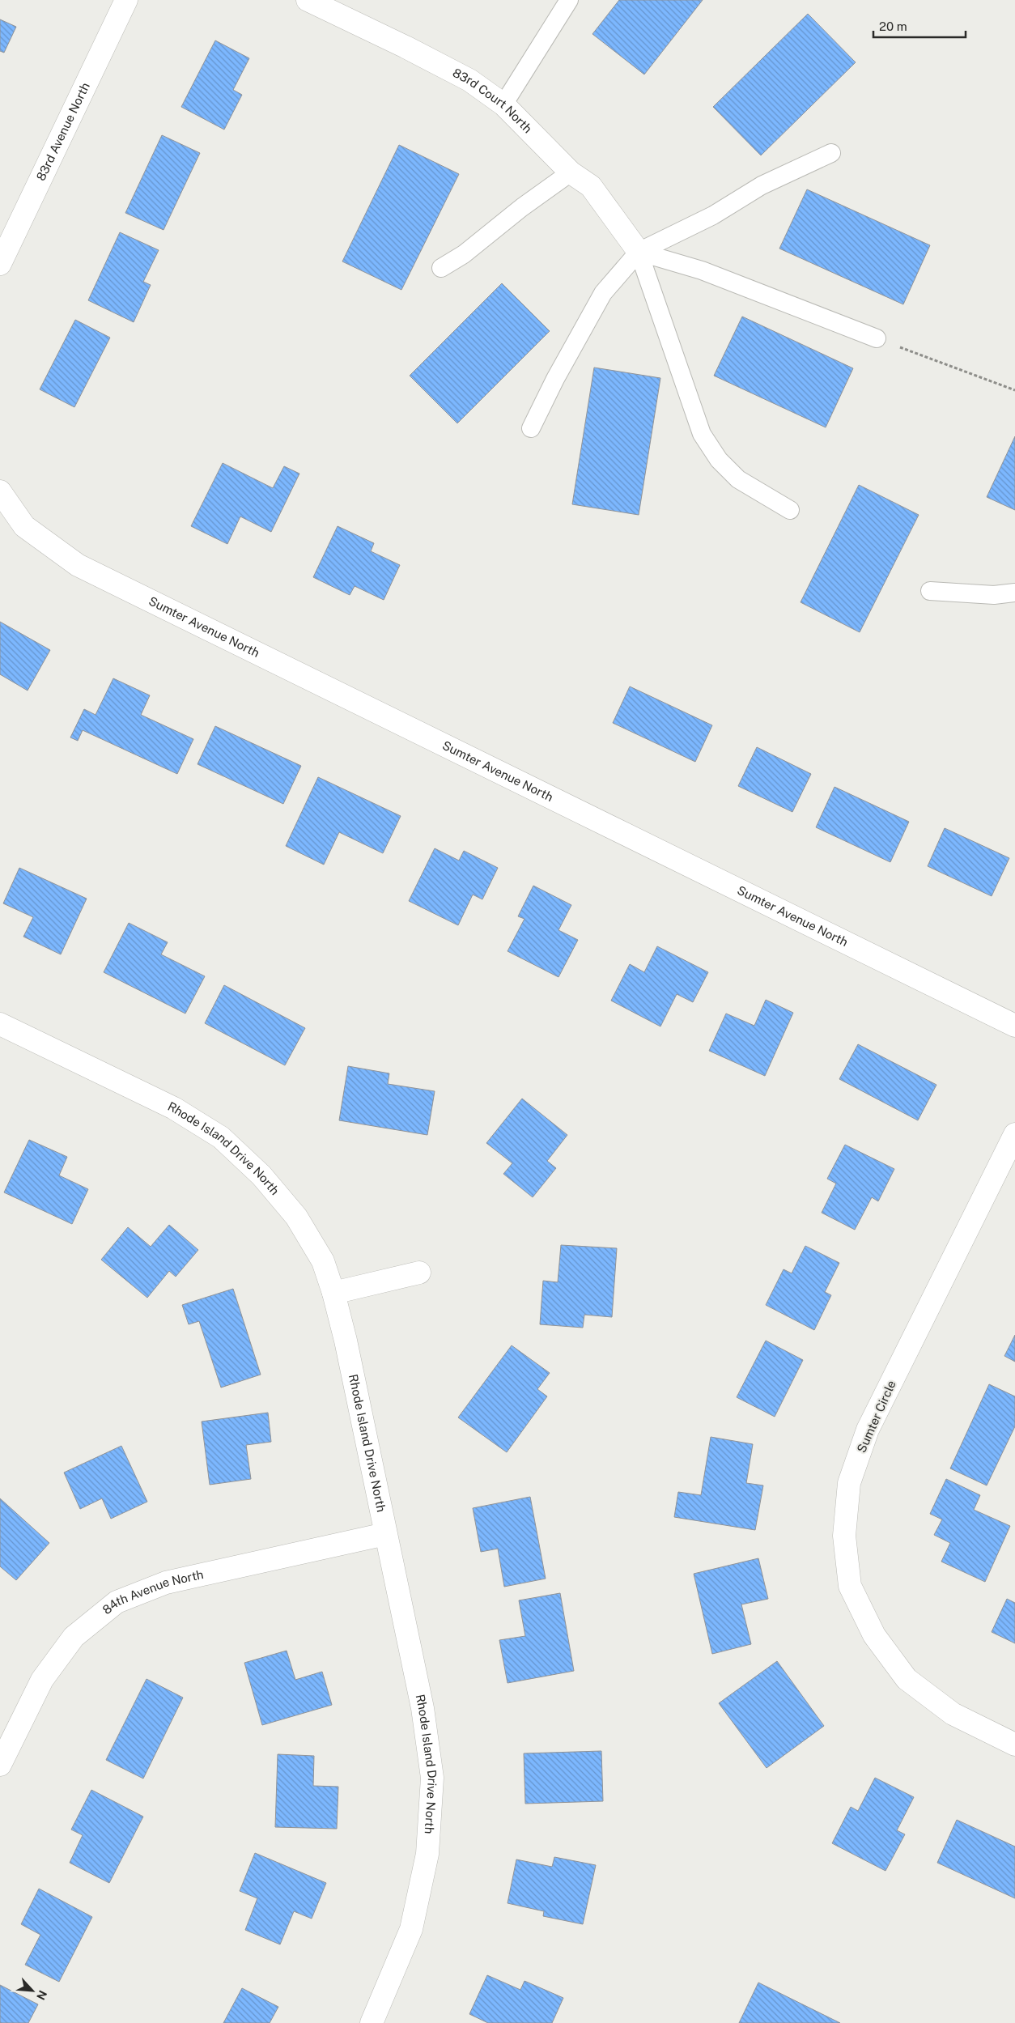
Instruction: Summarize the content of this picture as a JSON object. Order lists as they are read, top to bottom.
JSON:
{
  "streets": {
    "street": [
      "83rd Court North",
      "83rd Avenue North",
      "Sumter Avenue North",
      "Rhode Island Drive North",
      "Sumter Circle",
      "84th Avenue North"
    ]
  },
  "crossings": [
    ["Rhode Island Drive North", "84th Avenue North"]
  ],
  "scale_bar": "20 m",
  "north": "bottom right"
}
